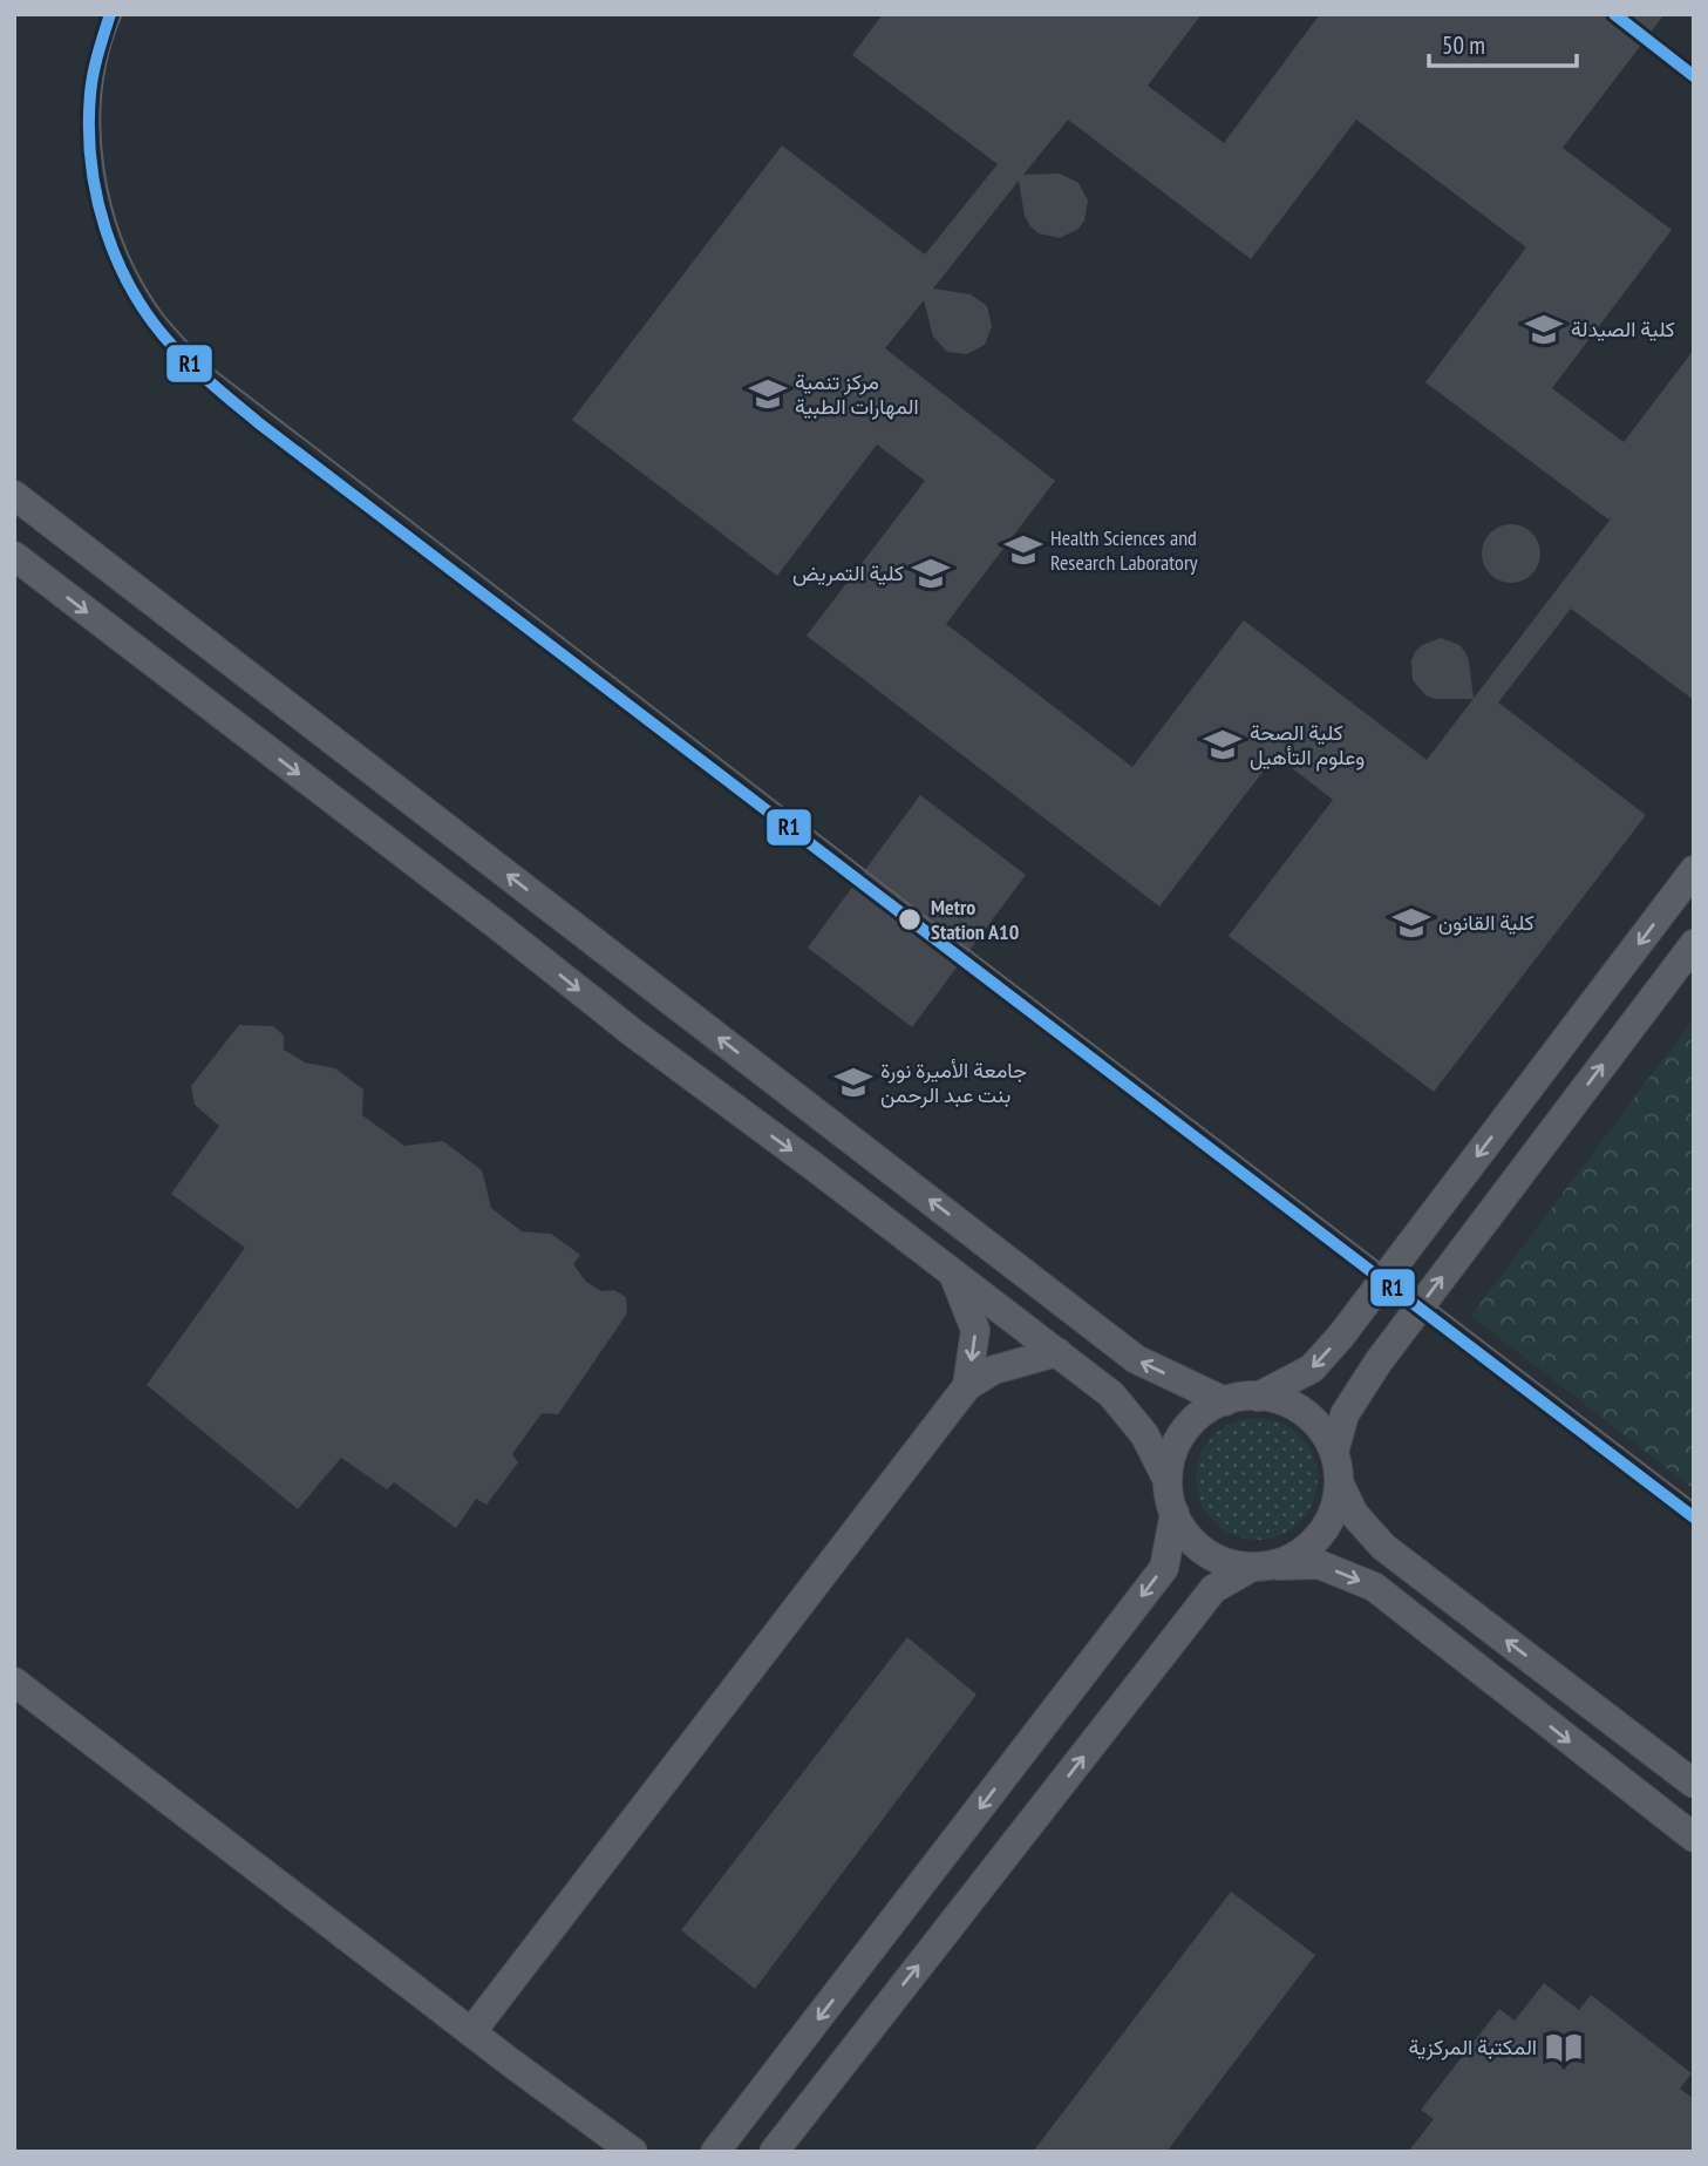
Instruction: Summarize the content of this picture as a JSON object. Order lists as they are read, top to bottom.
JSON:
{
  "places": {
    "school or university": [
      "كلية الصيدلة",
      "مركز تنمية المهارات الطبية",
      "Health Sciences and Research Laboratory",
      "كلية التمريض",
      "كلية الصحة وعلوم التأهيل",
      "كلية القانون",
      "جامعة الأميرة نورة بنت عبد الرحمن"
    ],
    "other": ["Metro Station A10"],
    "library": ["المكتبة المركزية"]
  },
  "lines": ["transit line R1"],
  "scale_bar": "50 m"
}
